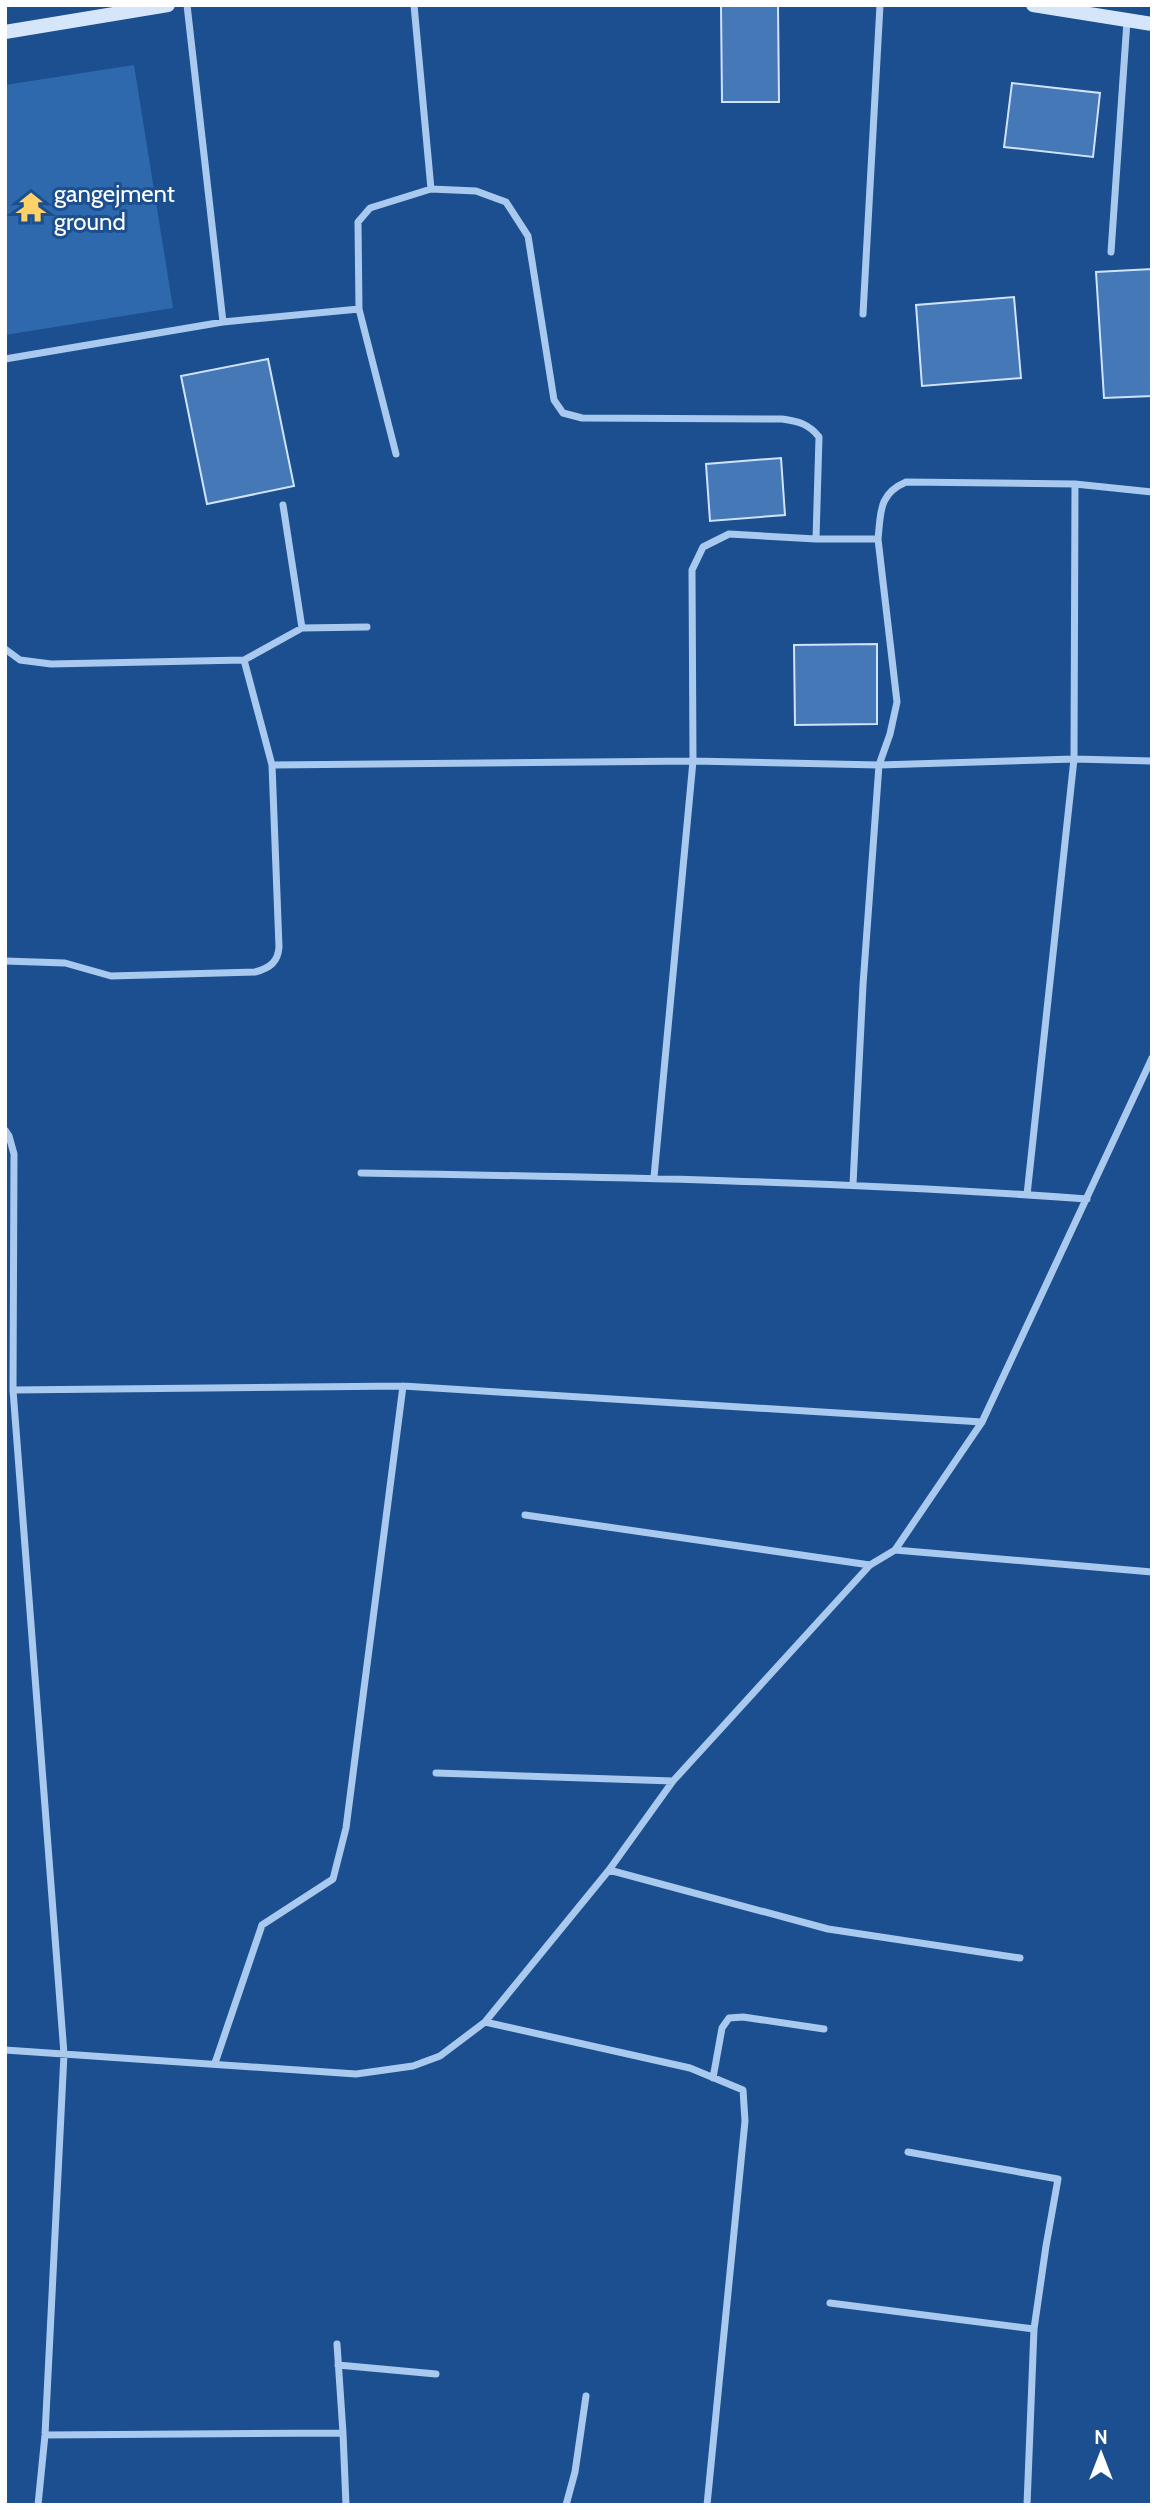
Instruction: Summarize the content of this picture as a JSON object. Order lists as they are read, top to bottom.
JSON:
{
  "places": {
    "temple": ["gangejment ground"]
  },
  "north": "top"
}
